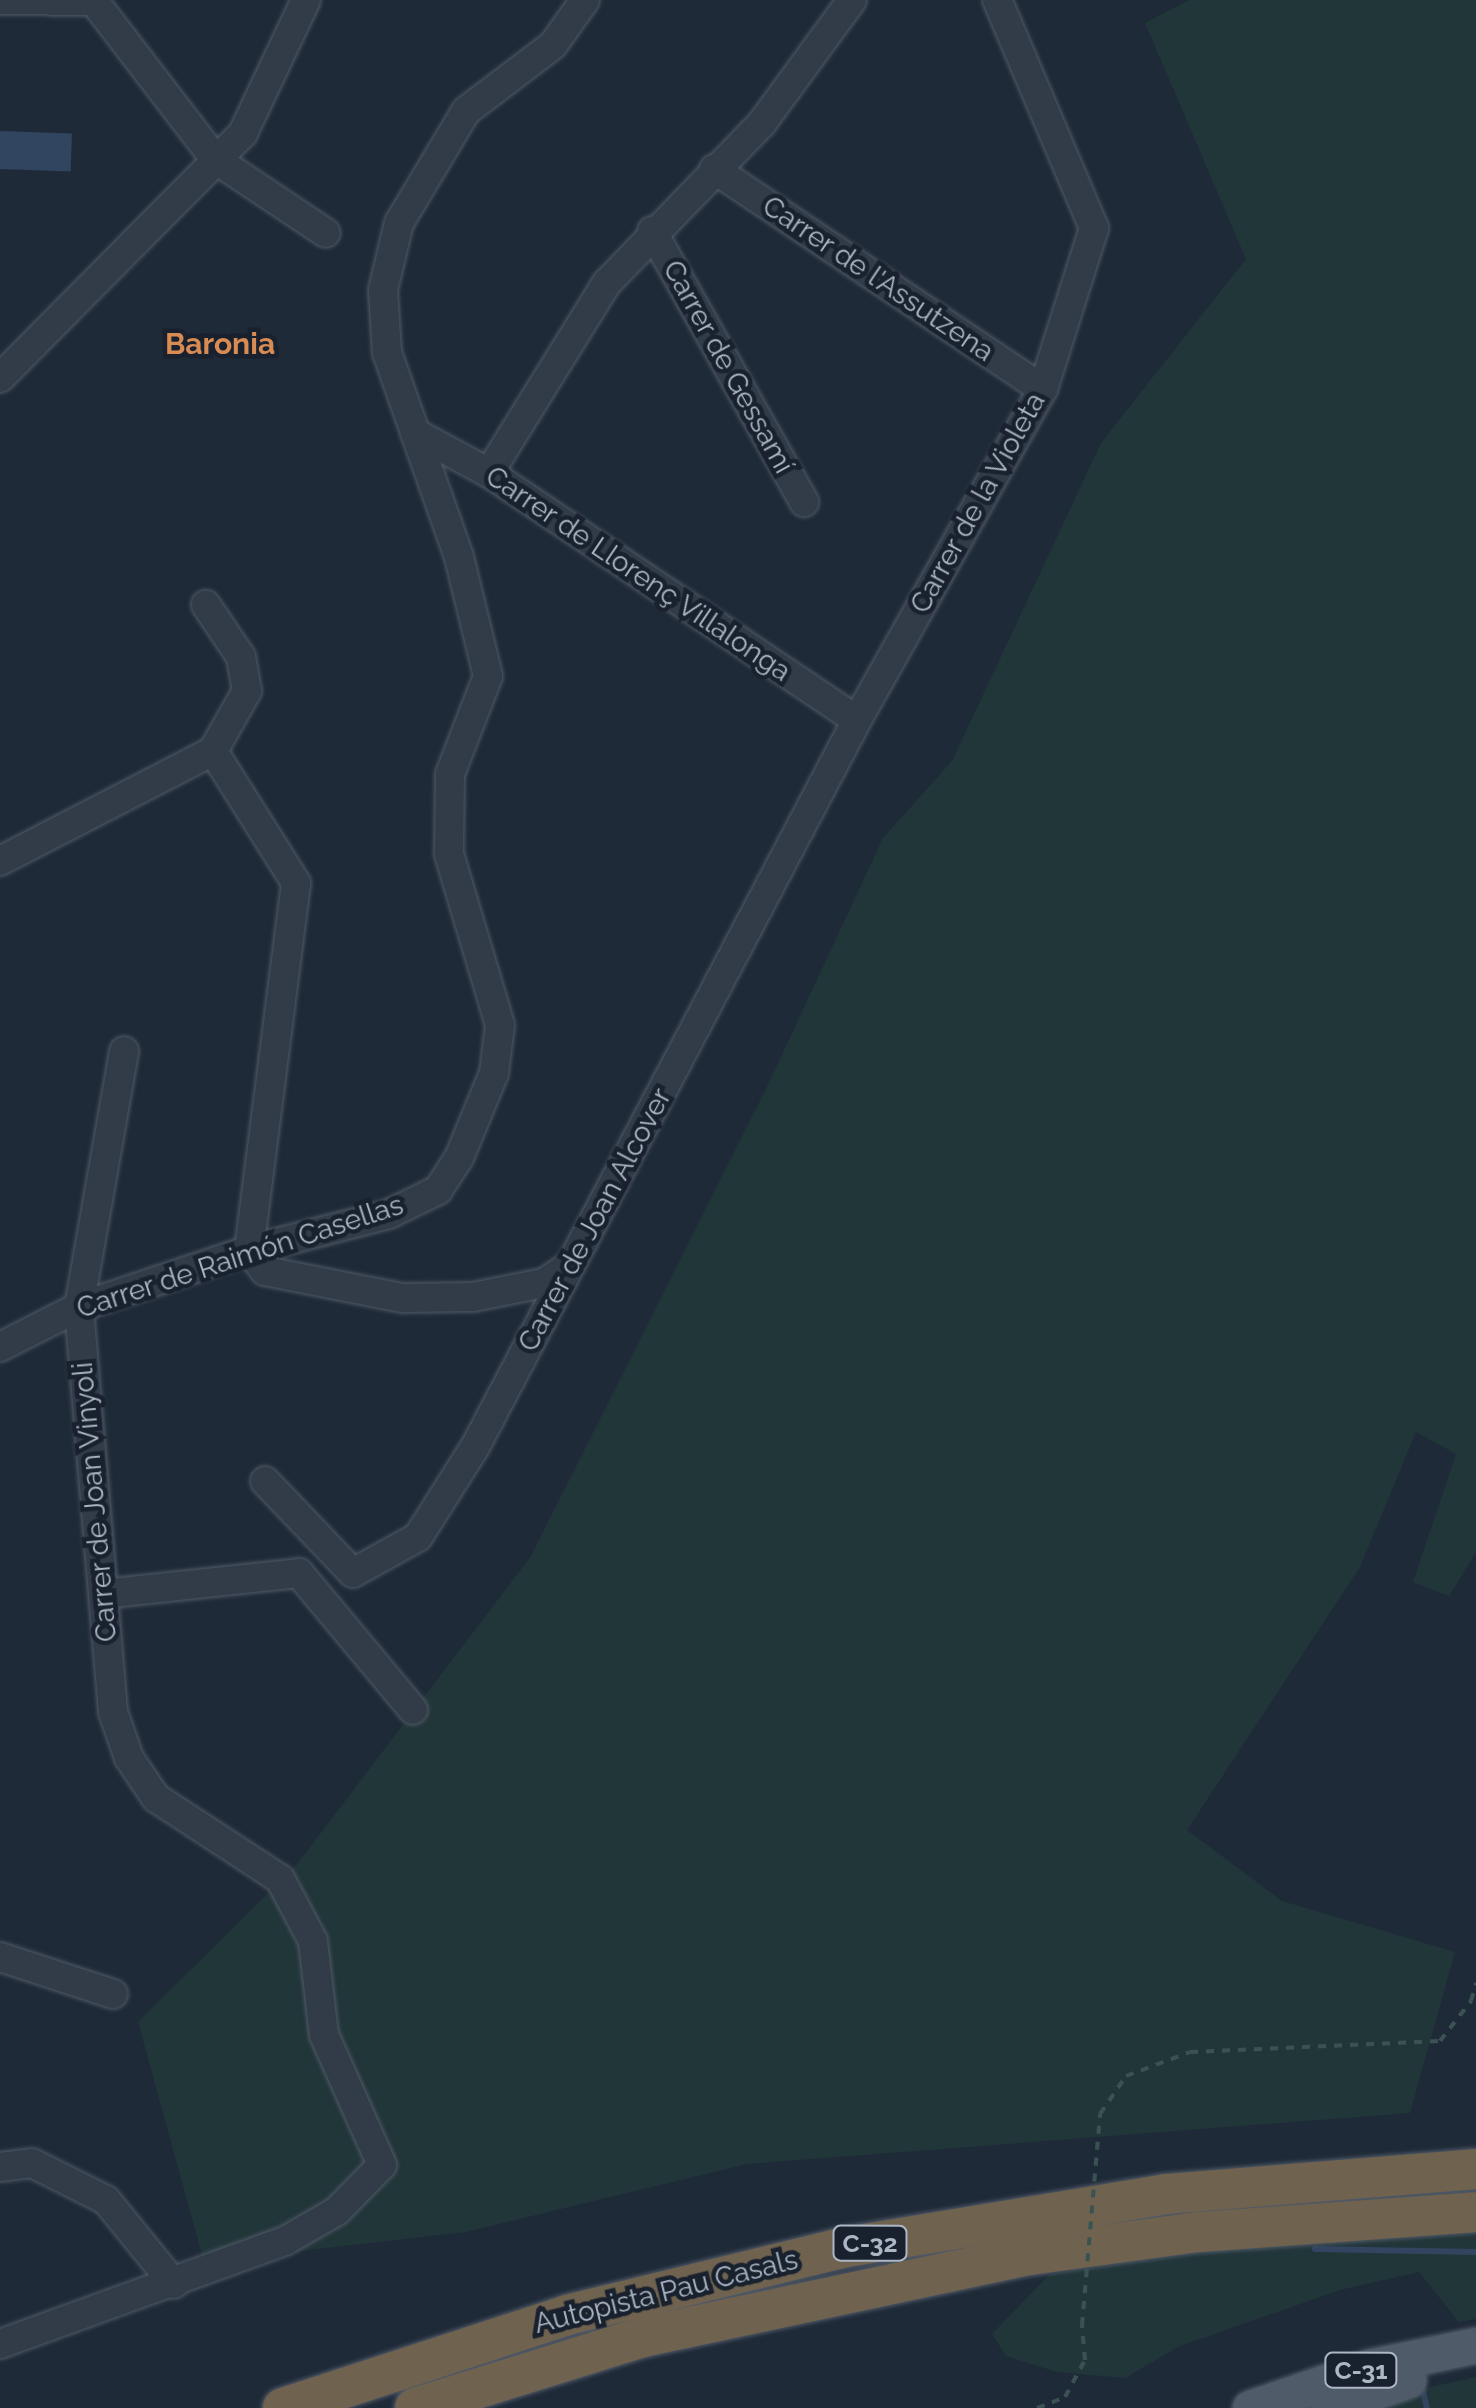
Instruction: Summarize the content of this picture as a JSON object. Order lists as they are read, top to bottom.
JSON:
{
  "streets": {
    "highway": ["C-32", "Autopista Pau Casals"],
    "main road": ["C-31"],
    "street": [
      "Carrer de l'Assutzena",
      "Carrer de Gessamí",
      "Carrer de la Violeta",
      "Carrer de Llorenç Villalonga",
      "Carrer de Joan Alcover",
      "Carrer de Raimón Casellas",
      "Carrer de Joan Vinyoli"
    ]
  },
  "crossings": [
    ["Carrer de l'Assutzena", "Carrer de la Violeta"],
    ["Carrer de la Violeta", "Carrer de Llorenç Villalonga"],
    ["Carrer de la Violeta", "Carrer de Joan Alcover"],
    ["Carrer de Llorenç Villalonga", "Carrer de Joan Alcover"],
    ["Carrer de Llorenç Villalonga", "Carrer de Raimón Casellas"],
    ["Carrer de Raimón Casellas", "Carrer de Joan Vinyoli"]
  ],
  "districts": ["Baronia"]
}
